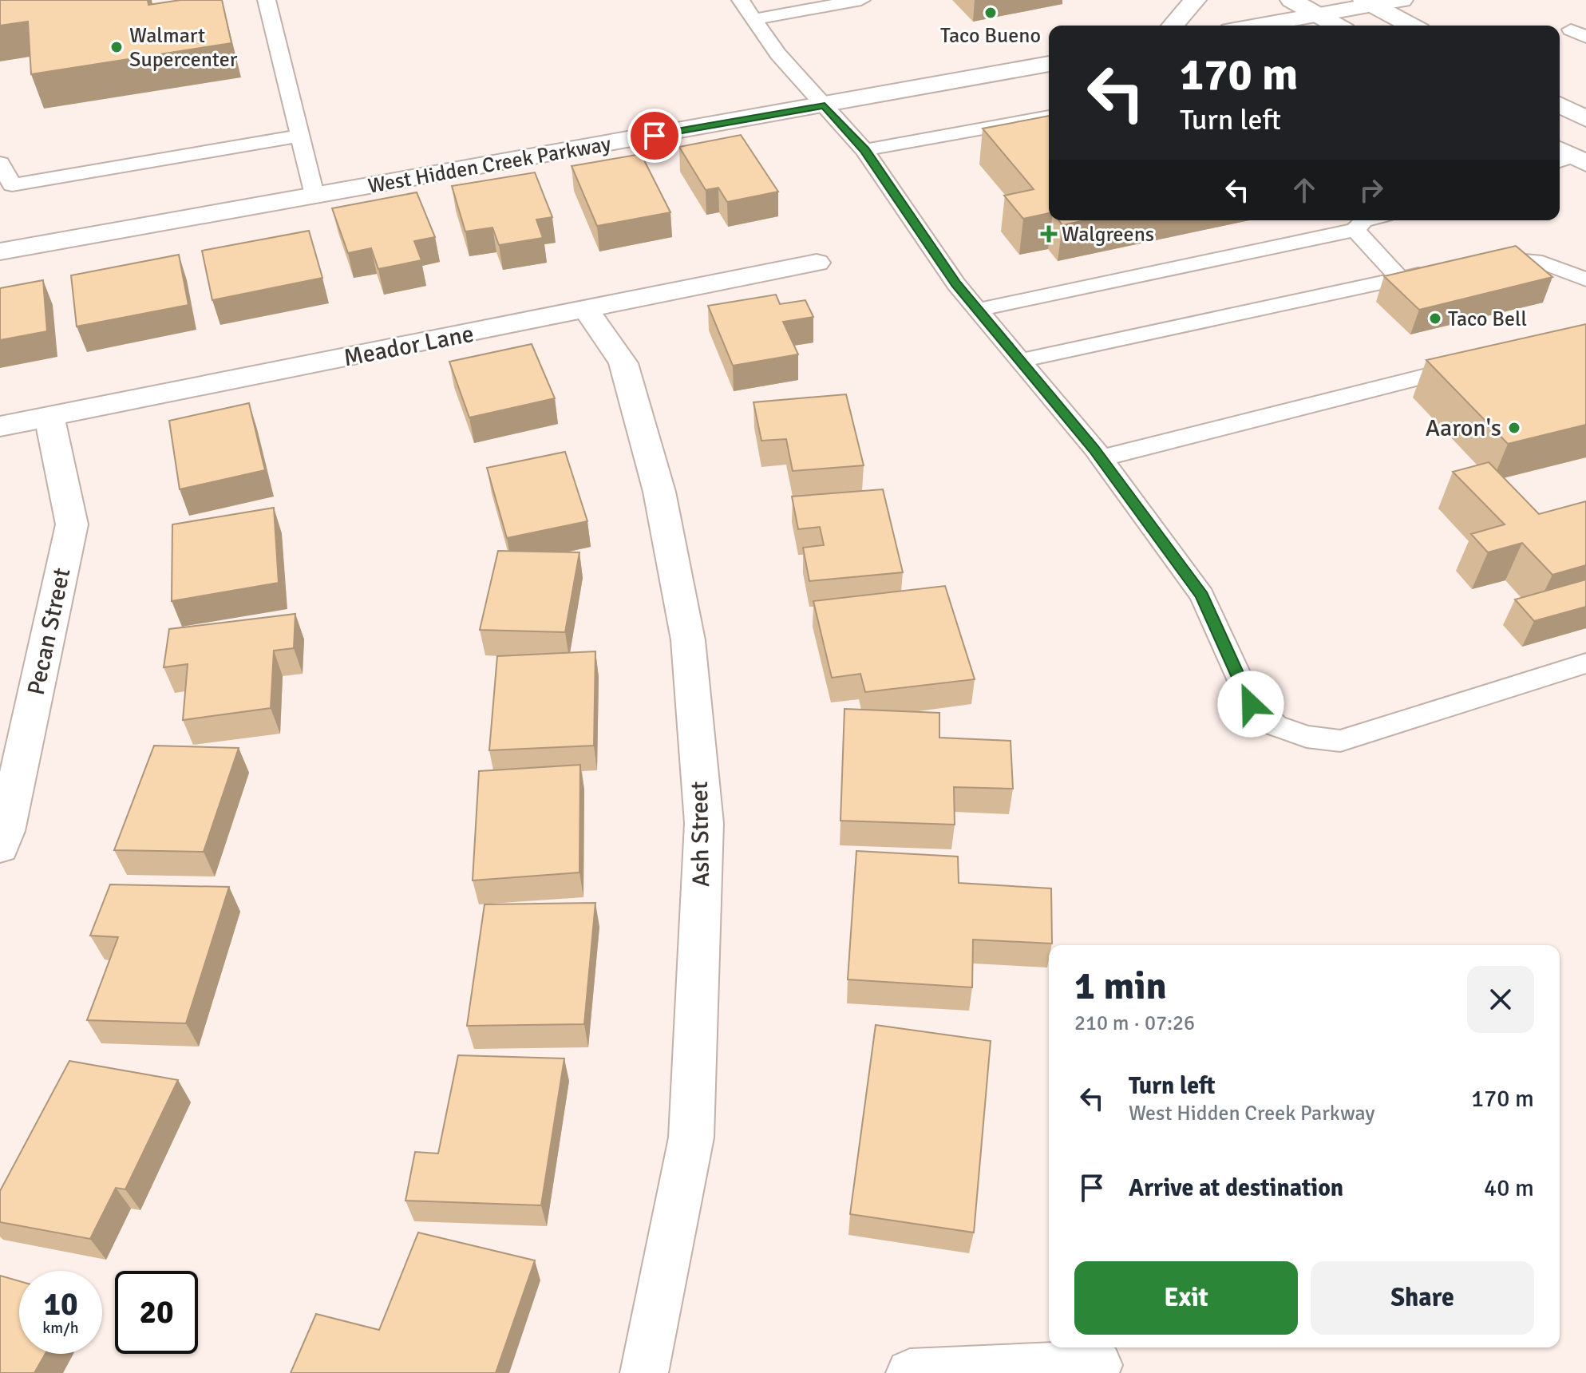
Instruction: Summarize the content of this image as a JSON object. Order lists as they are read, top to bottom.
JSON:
{
  "streets": {
    "street": [
      "West Hidden Creek Parkway",
      "Meador Lane",
      "Pecan Street",
      "Ash Street"
    ]
  },
  "crossings": [
    ["Meador Lane", "Pecan Street"],
    ["Meador Lane", "Ash Street"]
  ],
  "places": {
    "other": [
      "Taco Bueno",
      "Walmart Supercenter",
      "Taco Bell",
      "Aaron's"
    ],
    "health": ["Walgreens"]
  },
  "page": {
    "turn": ["170 m", "Turn left"],
    "heading": ["1 min", "210 m · 07:26"],
    "list": [
      {
        "name": "Turn left",
        "note": "West Hidden Creek Parkway",
        "value": "170 m"
      },
      {
        "name": "Arrive at destination",
        "value": "40 m"
      }
    ],
    "buttons": ["Exit", "Share"],
    "speed": "10 km/h",
    "limit": "20"
  }
}
